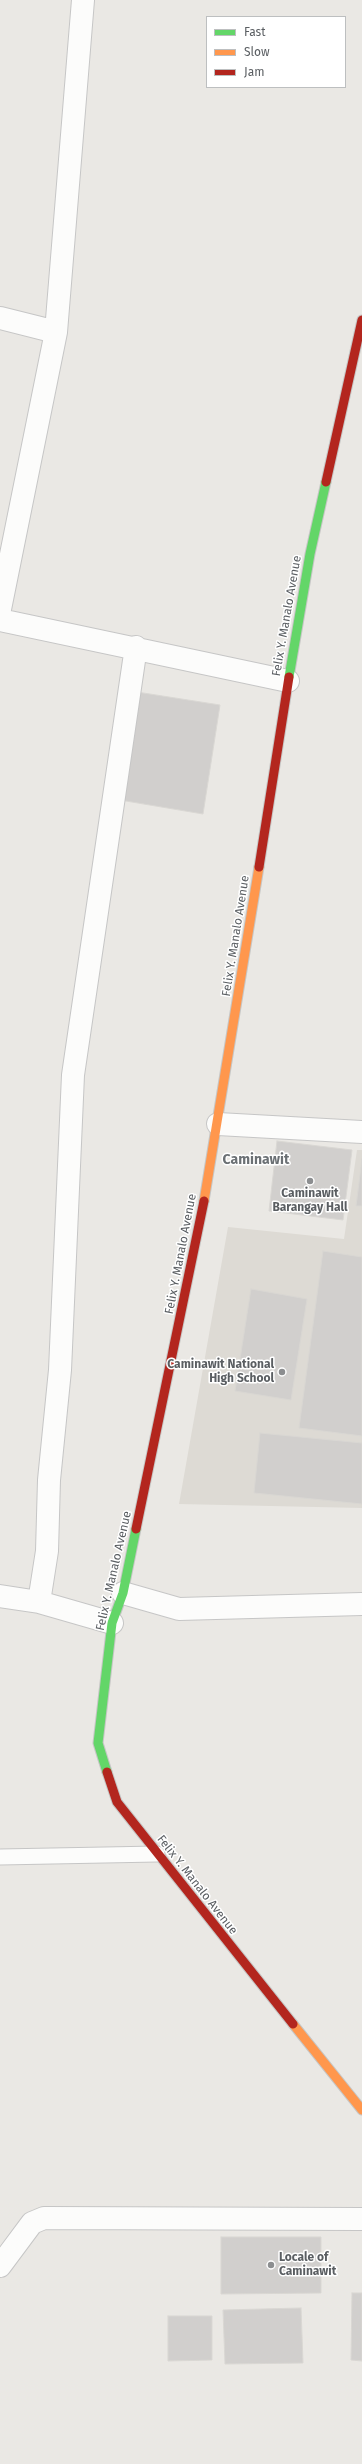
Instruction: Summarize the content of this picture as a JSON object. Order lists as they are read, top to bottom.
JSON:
{
  "streets": {
    "main road": ["Felix Y. Manalo Avenue"]
  },
  "districts": ["Caminawit"],
  "places": ["Caminawit Barangay Hall", "Caminawit National High School", "Locale of Caminawit"],
  "legend": ["Fast", "Slow", "Jam"]
}
